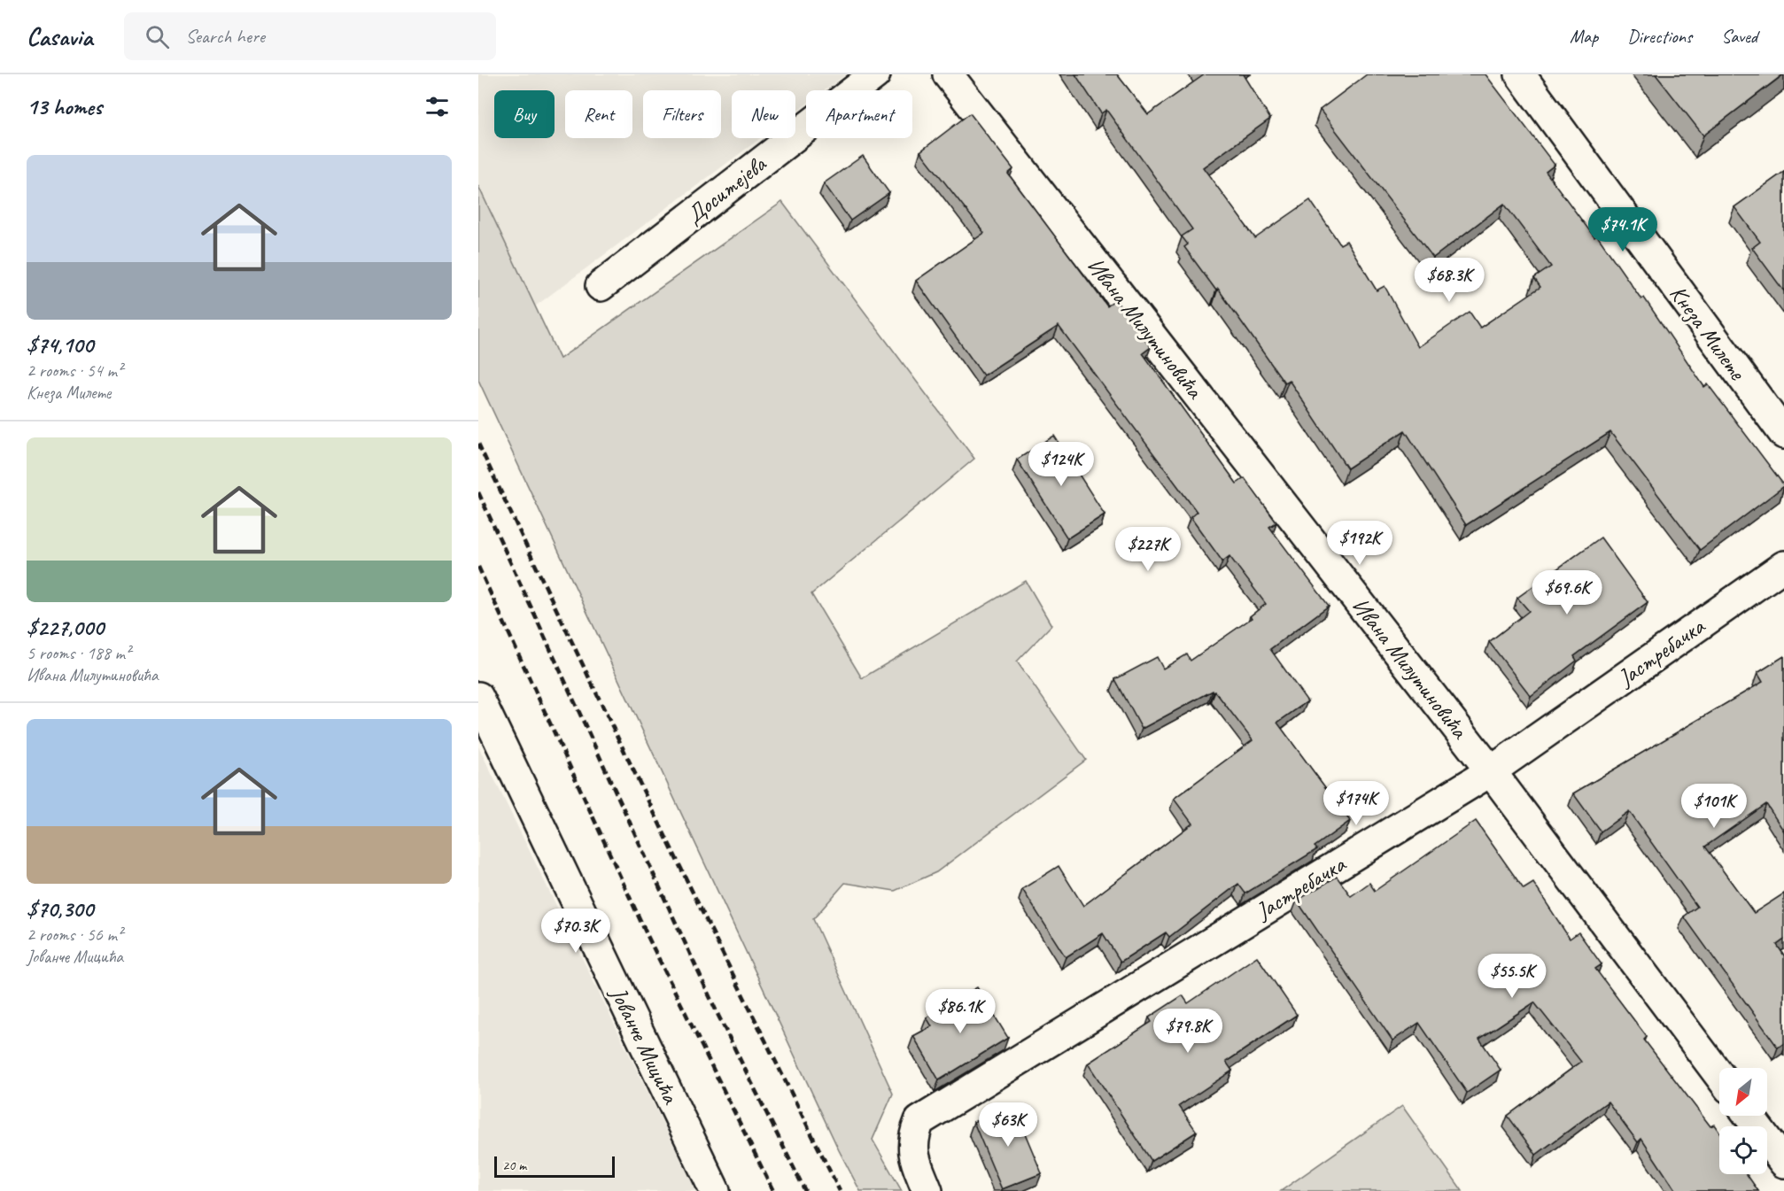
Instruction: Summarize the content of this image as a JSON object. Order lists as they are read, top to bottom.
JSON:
{
  "streets": {
    "street": [
      "Доситејева",
      "Ивана Милутиновића",
      "Кнеза Милете",
      "Јастребачка",
      "Јованче Мицића"
    ]
  },
  "crossings": [
    ["Ивана Милутиновића", "Јастребачка"]
  ],
  "scale_bar": "20 m",
  "north": "bottom left",
  "page": {
    "header": "Casavia",
    "search": "Search here",
    "nav": ["Map", "Directions", "Saved"],
    "heading": "13 homes",
    "chip": [
      "Buy",
      "Rent",
      "Filters",
      "New",
      "Apartment"
    ],
    "list": [
      {
        "name": "$74,100",
        "note": "2 rooms · 54 m² · Кнеза Милете"
      },
      {
        "name": "$227,000",
        "note": "5 rooms · 188 m² · Ивана Милутиновића"
      },
      {
        "name": "$70,300",
        "note": "2 rooms · 56 m² · Јованче Мицића"
      }
    ],
    "price": [
      "$74.1K",
      "$68.3K",
      "$124K",
      "$192K",
      "$227K",
      "$69.6K",
      "$174K",
      "$101K",
      "$70.3K",
      "$55.5K",
      "$86.1K",
      "$79.8K",
      "$63K"
    ],
    "scale": "20 m"
  }
}
